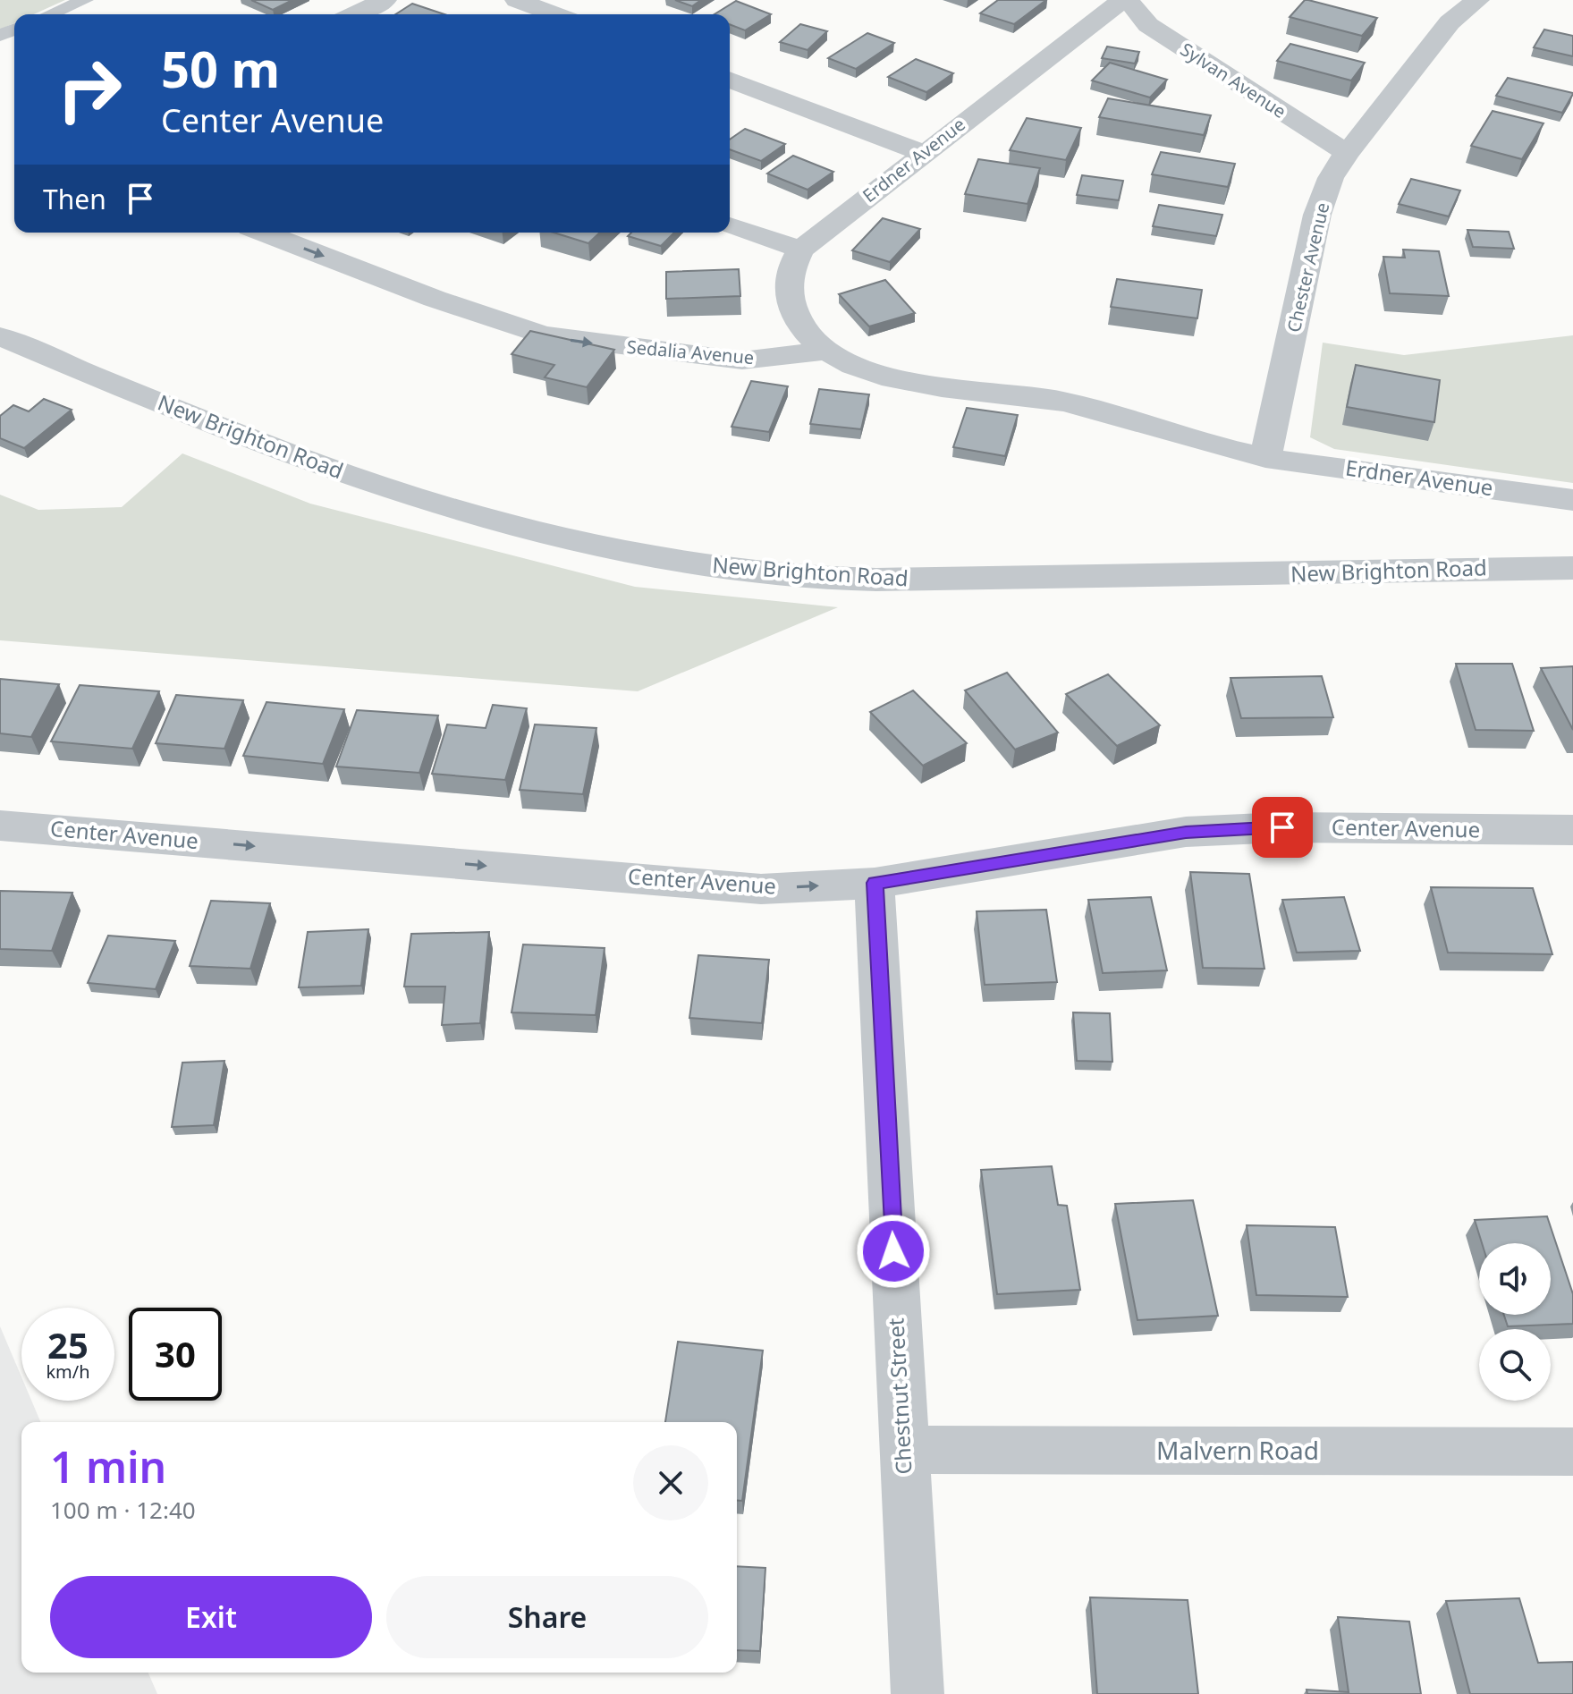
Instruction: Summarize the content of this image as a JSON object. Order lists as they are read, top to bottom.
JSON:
{
  "streets": {
    "street": [
      "Sylvan Avenue",
      "Erdner Avenue",
      "Chester Avenue",
      "Sedalia Avenue",
      "New Brighton Road",
      "Center Avenue",
      "Chestnut Street",
      "Malvern Road"
    ]
  },
  "crossings": [
    ["Sylvan Avenue", "Erdner Avenue"],
    ["Sylvan Avenue", "Chester Avenue"],
    ["Erdner Avenue", "Chester Avenue"],
    ["Erdner Avenue", "Sedalia Avenue"],
    ["Center Avenue", "Chestnut Street"],
    ["Chestnut Street", "Malvern Road"]
  ],
  "one_way": ["Center Avenue"],
  "page": {
    "turn": ["50 m", "Center Avenue"],
    "then": "Then",
    "speed": "25 km/h",
    "limit": "30",
    "heading": ["1 min", "100 m · 12:40"],
    "buttons": ["Exit", "Share"]
  }
}
